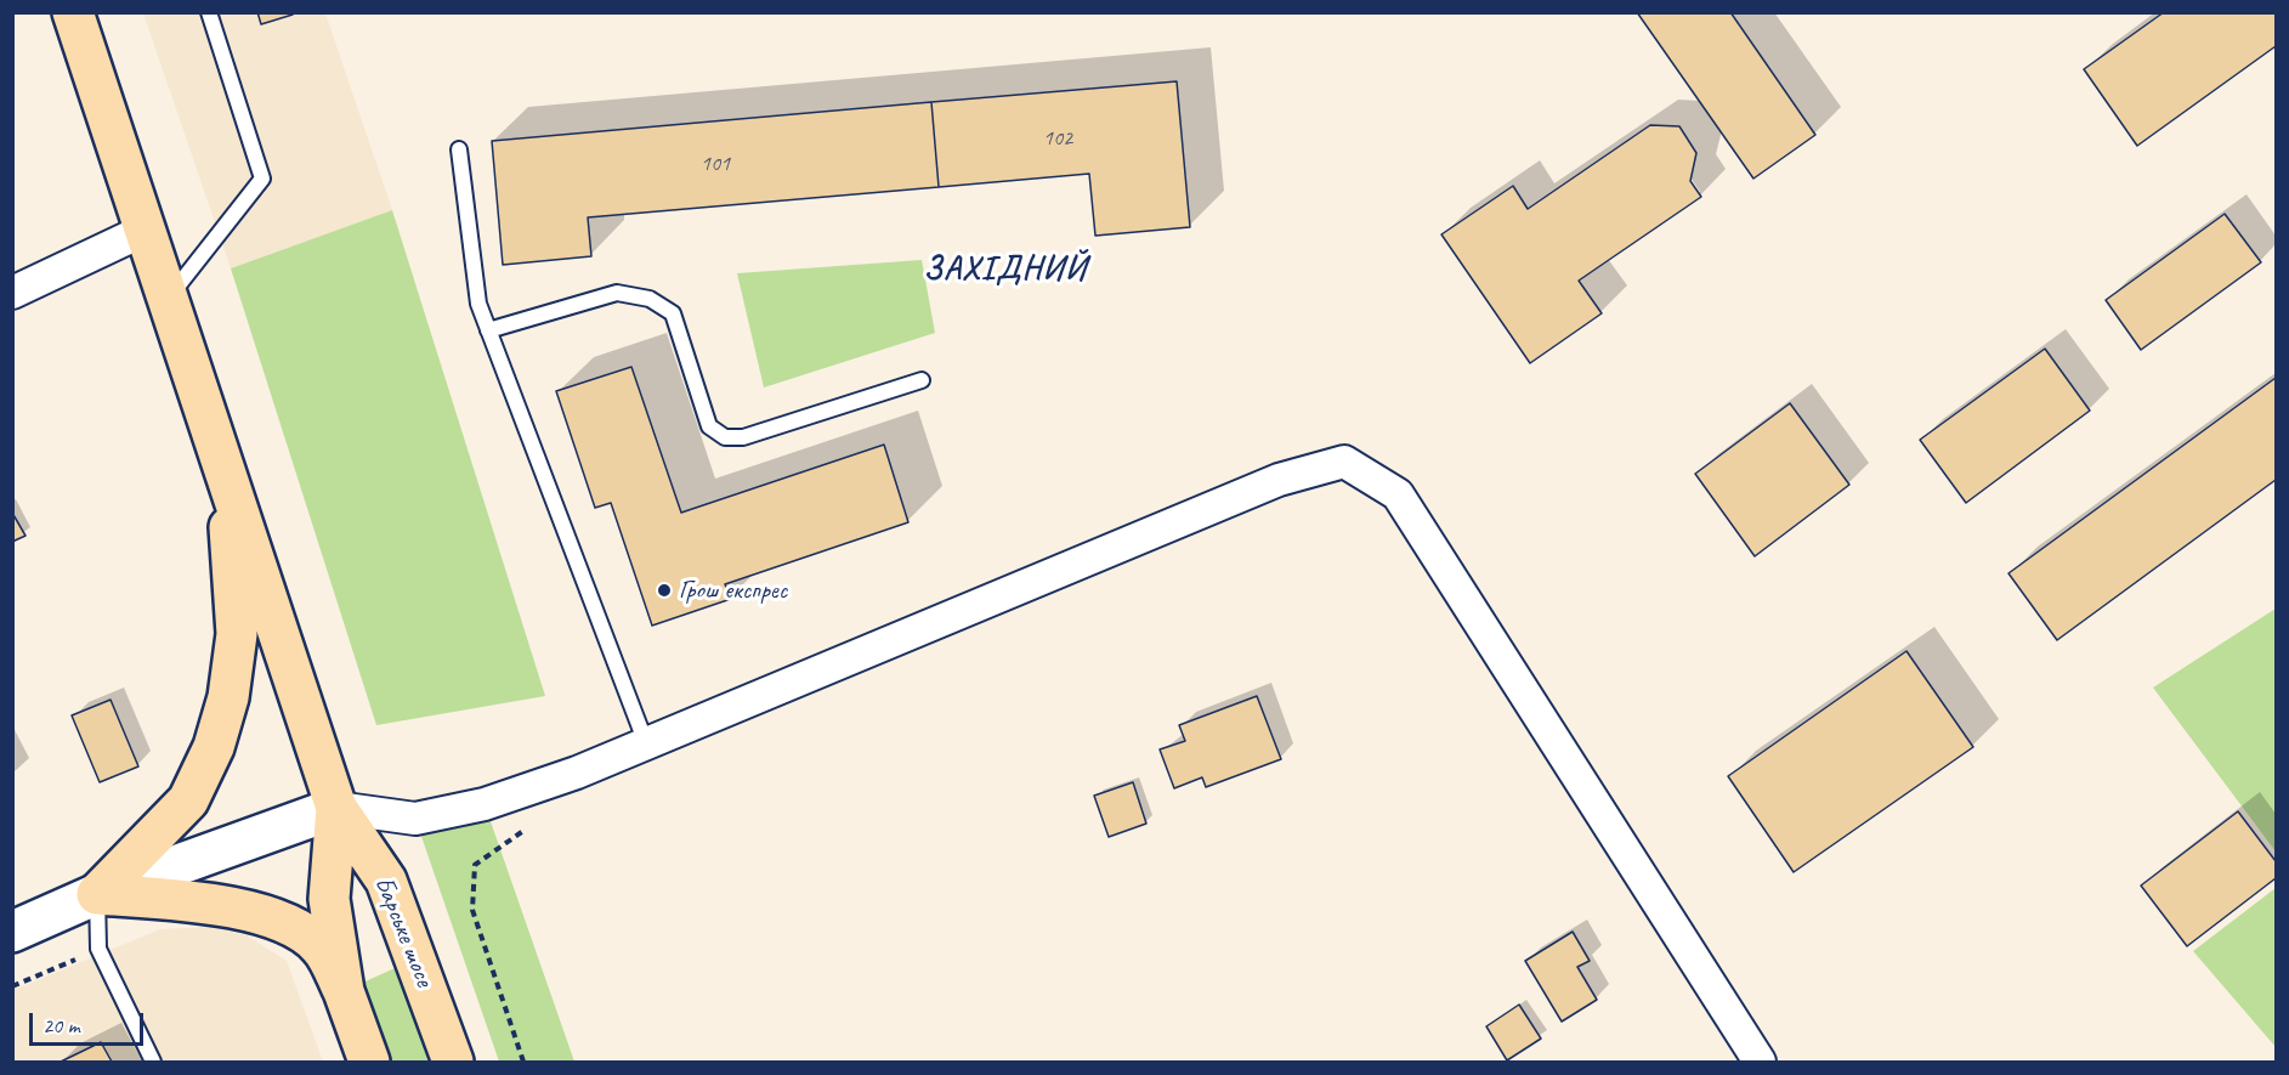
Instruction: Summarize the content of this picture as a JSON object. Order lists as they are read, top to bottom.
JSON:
{
  "streets": {
    "highway": ["Барське шосе"]
  },
  "districts": ["ЗАХІДНИЙ"],
  "places": ["Грош експрес"],
  "house_numbers": ["102", "101"],
  "scale_bar": "20 m"
}
